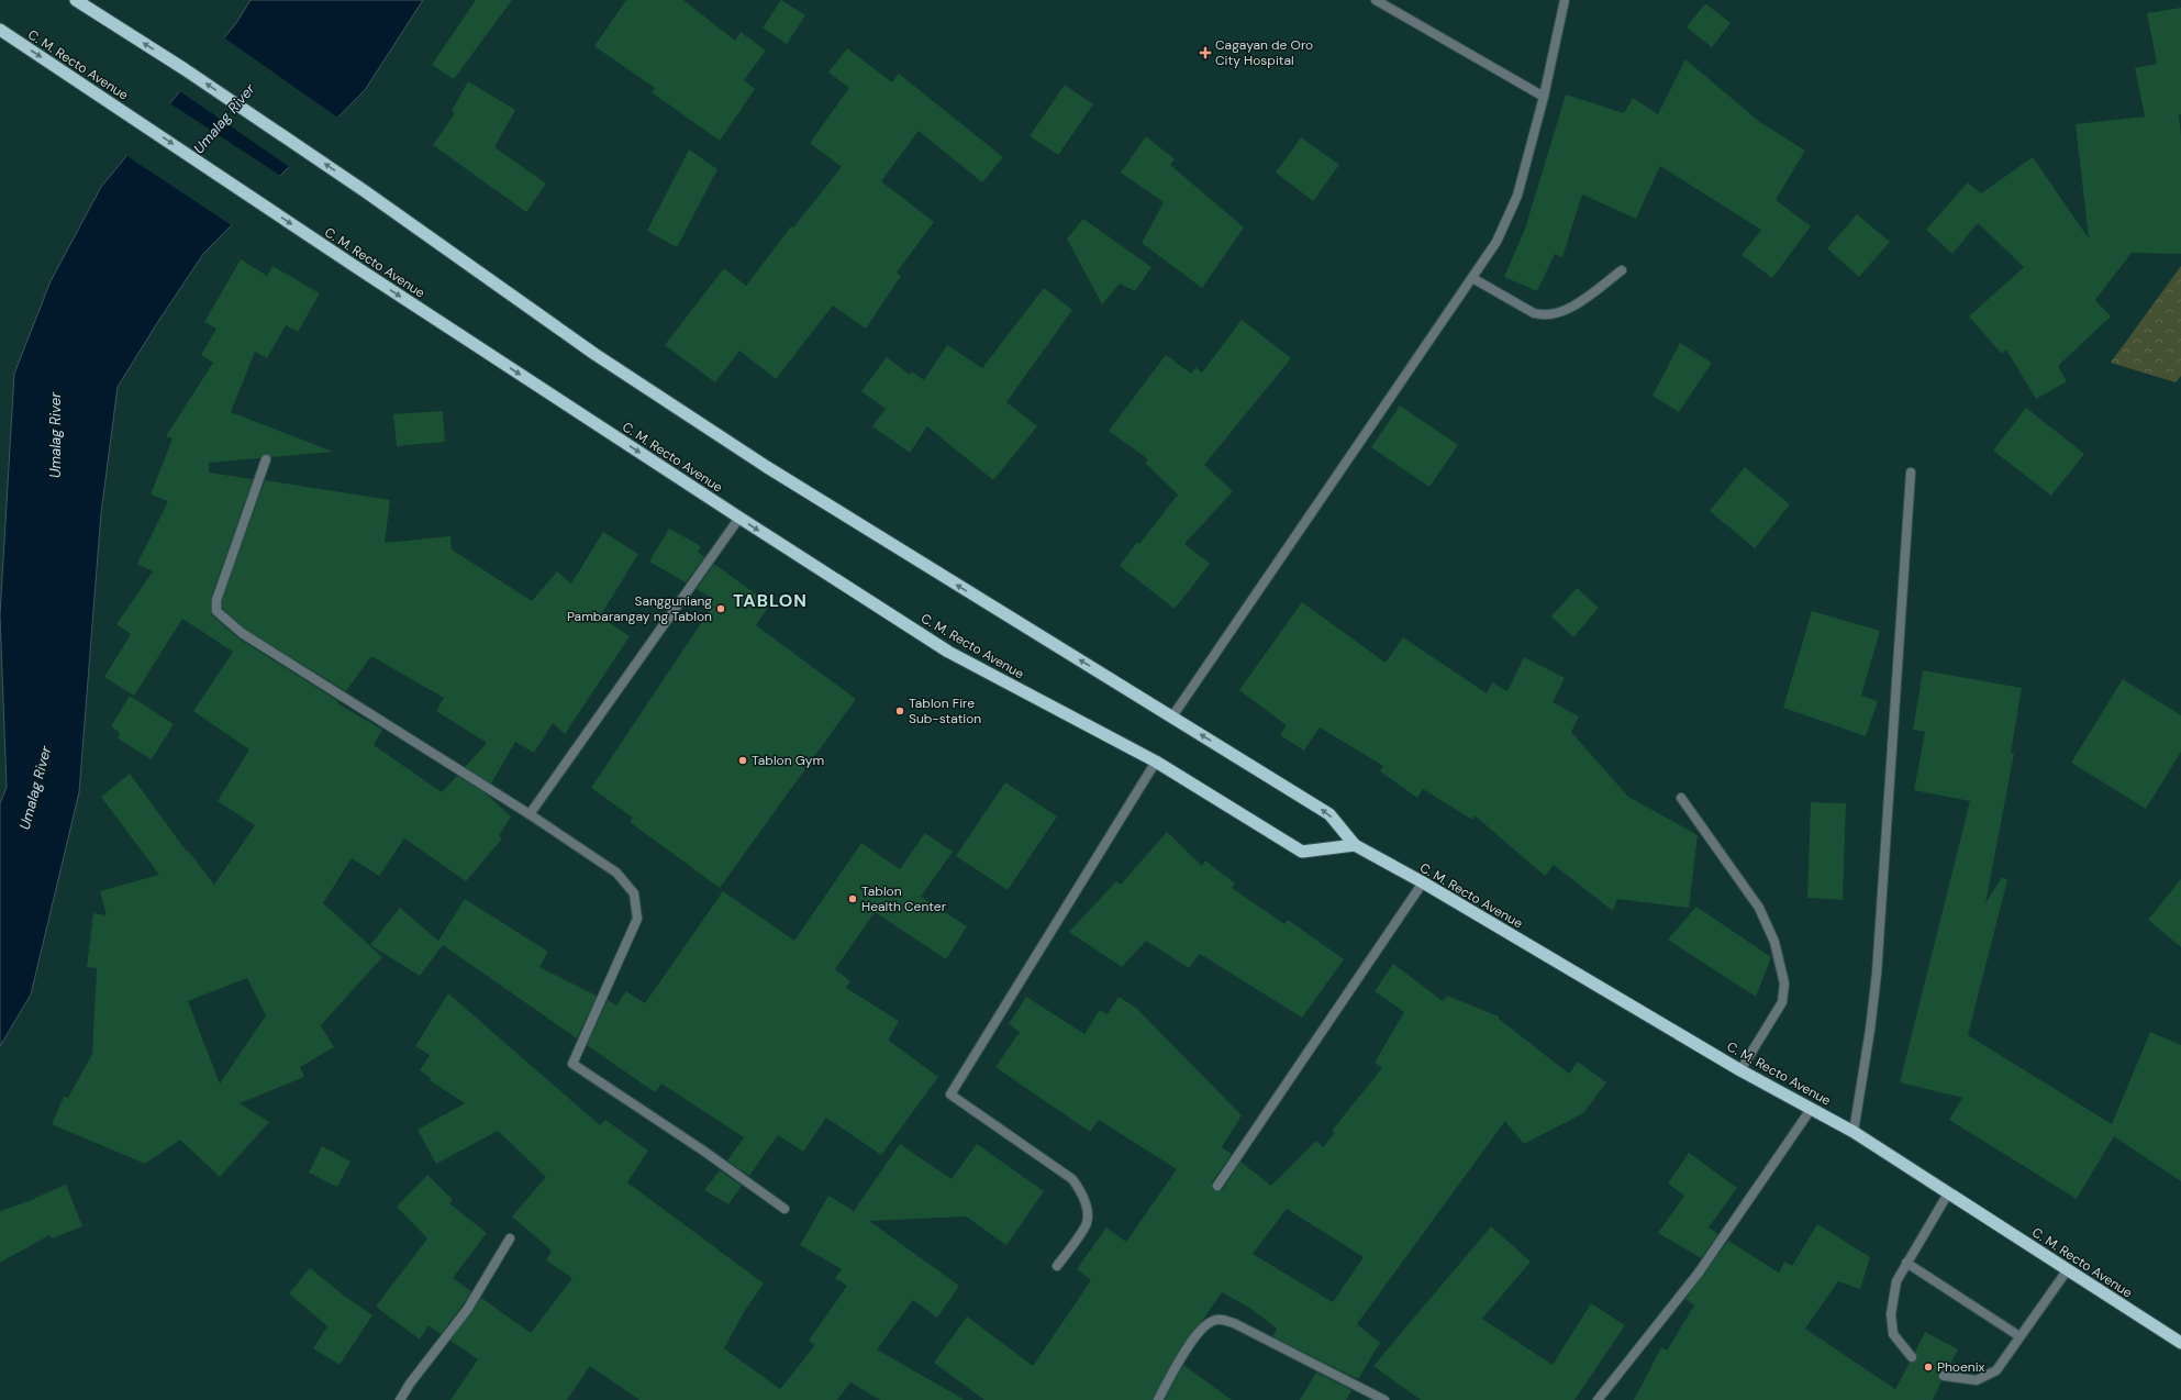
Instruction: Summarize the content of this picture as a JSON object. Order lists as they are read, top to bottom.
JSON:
{
  "streets": {
    "highway": ["C. M. Recto Avenue"]
  },
  "districts": ["TABLON"],
  "water": ["Umalag River"],
  "places": {
    "health": ["Cagayan de Oro City Hospital"],
    "other": [
      "Sangguniang Pambarangay ng Tablon",
      "Tablon Fire Sub-station",
      "Tablon Gym",
      "Tablon Health Center",
      "Phoenix"
    ]
  }
}
